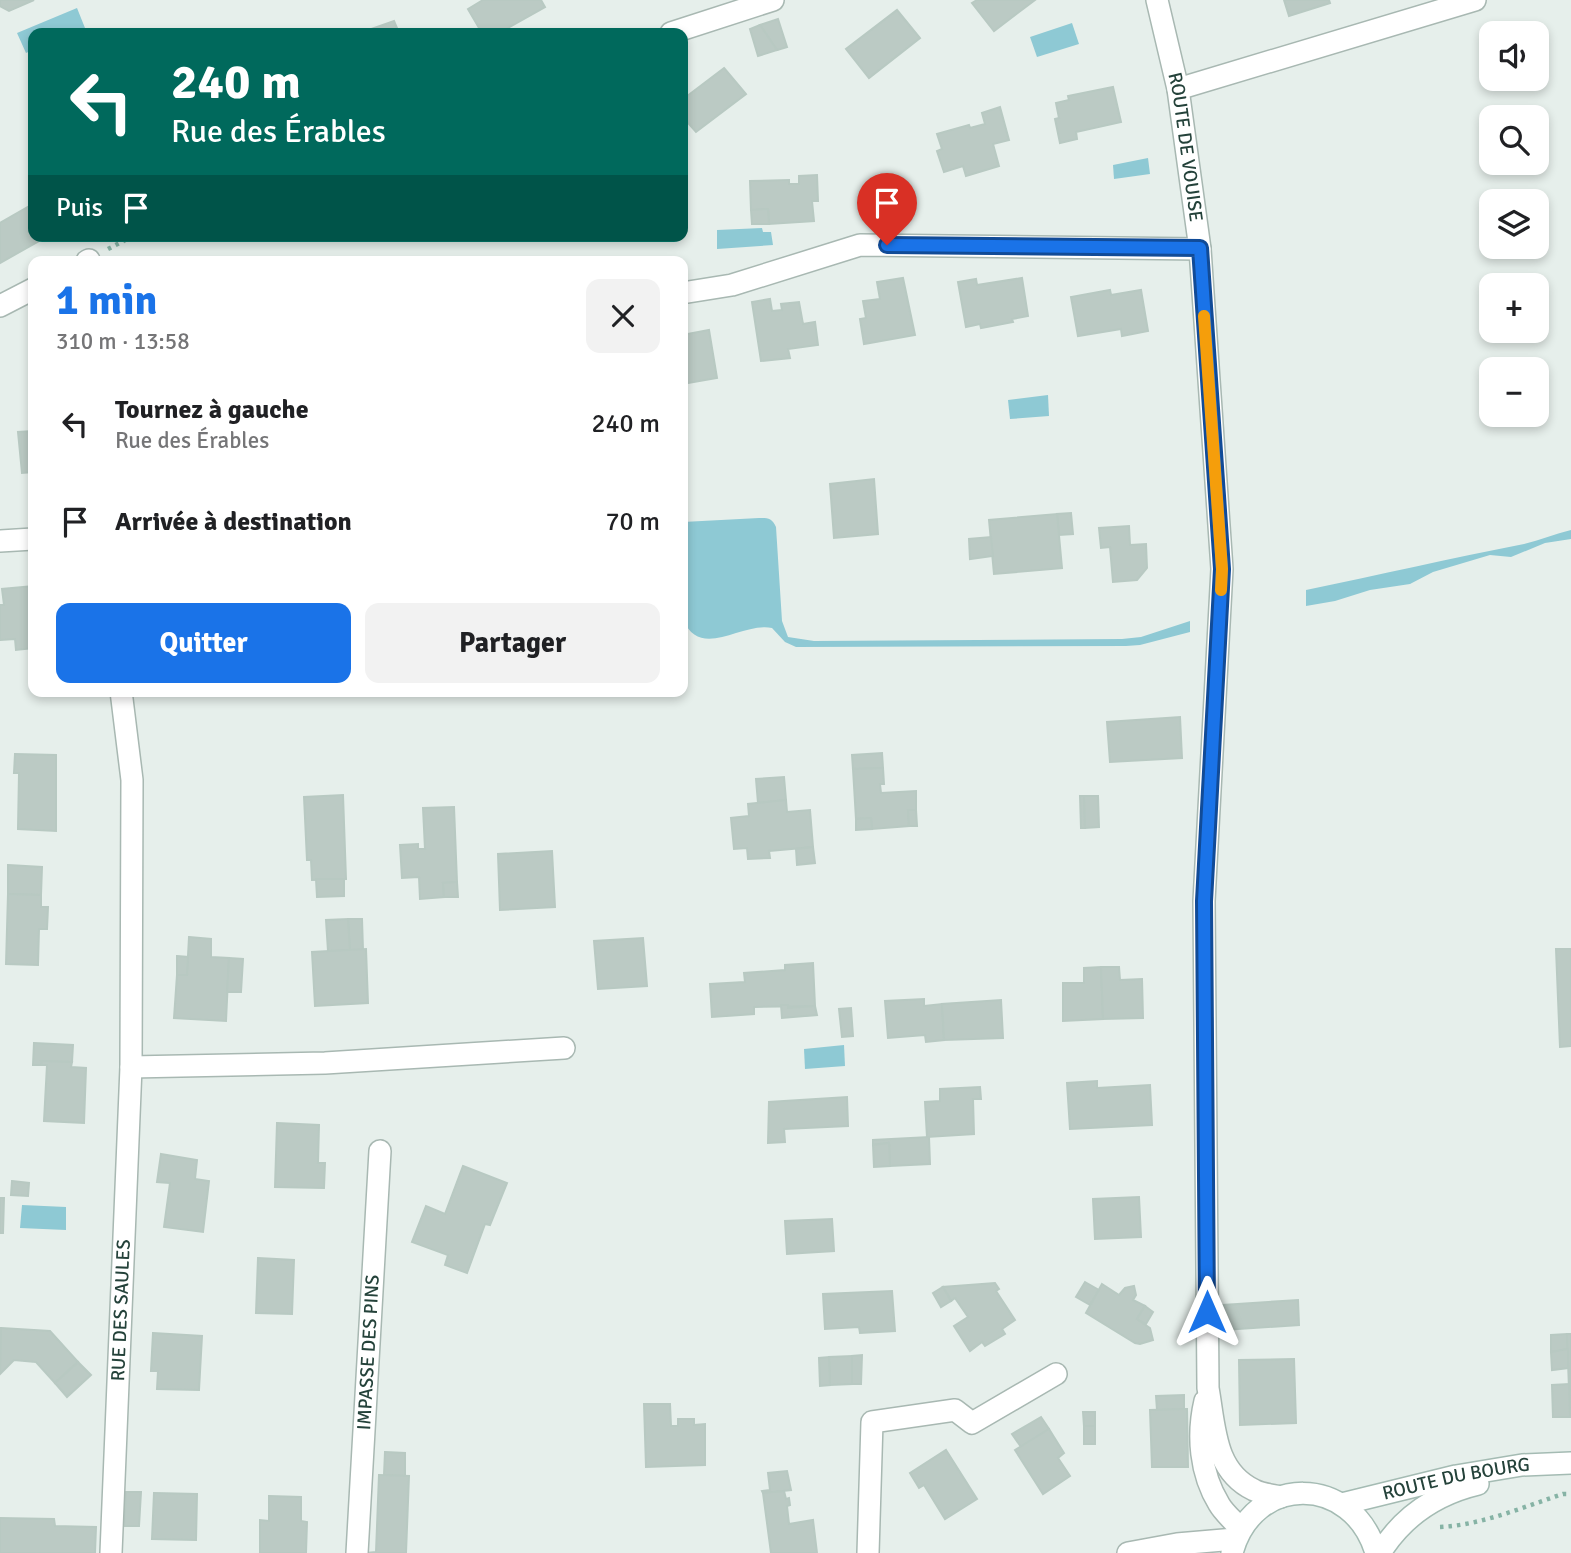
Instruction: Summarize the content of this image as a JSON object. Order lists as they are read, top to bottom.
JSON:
{
  "streets": {
    "street": [
      "ROUTE DE VOUISE",
      "RUE DES SAULES",
      "IMPASSE DES PINS",
      "ROUTE DU BOURG"
    ]
  },
  "page": {
    "map_buttons": ["+", "−"],
    "turn": ["240 m", "Rue des Érables"],
    "then": "Puis",
    "heading": ["1 min", "310 m · 13:58"],
    "list": [
      {
        "name": "Tournez à gauche",
        "note": "Rue des Érables",
        "value": "240 m"
      },
      {
        "name": "Arrivée à destination",
        "value": "70 m"
      }
    ],
    "buttons": ["Quitter", "Partager"]
  }
}
